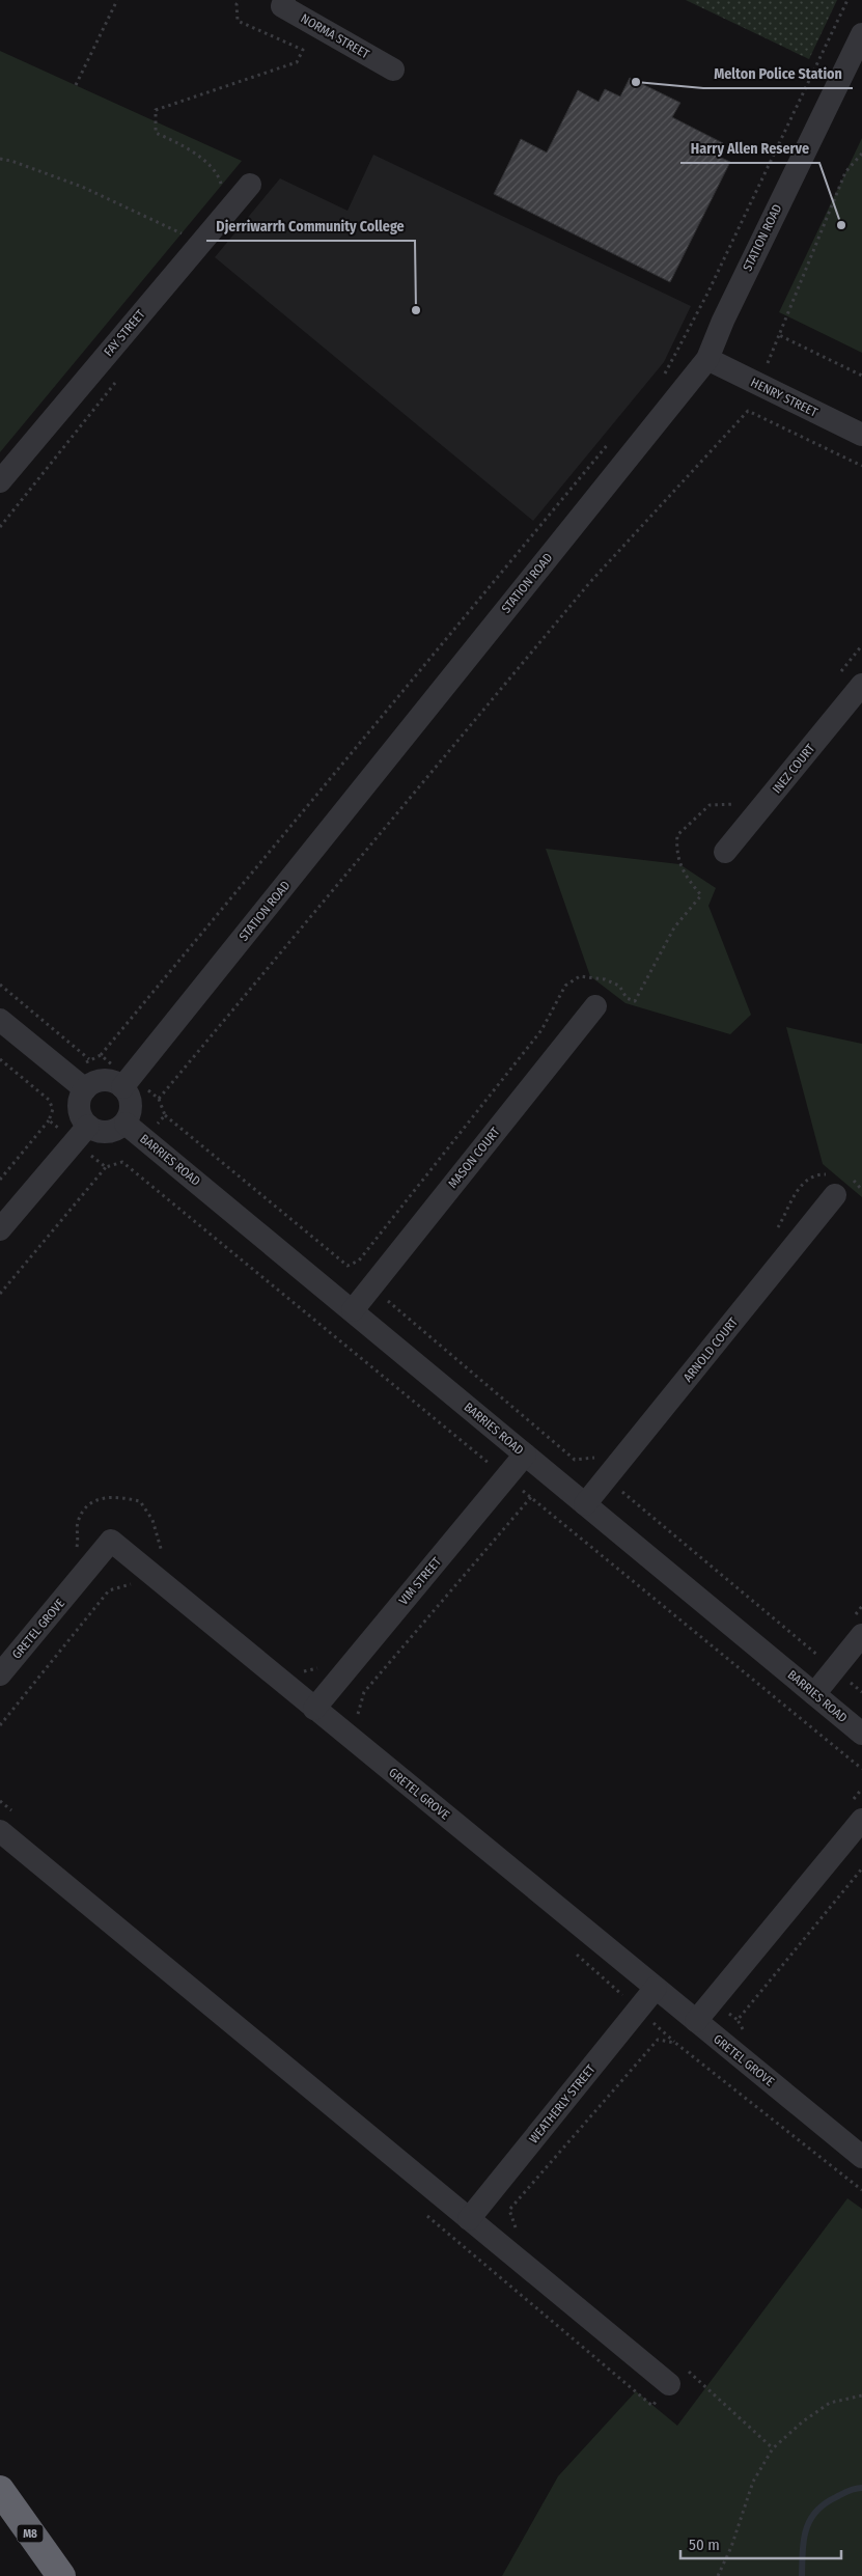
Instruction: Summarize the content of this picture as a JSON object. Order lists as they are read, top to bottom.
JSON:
{
  "streets": {
    "highway": ["M8"],
    "street": [
      "NORMA STREET",
      "STATION ROAD",
      "FAY STREET",
      "HENRY STREET",
      "INEZ COURT",
      "MASON COURT",
      "BARRIES ROAD",
      "ARNOLD COURT",
      "VIM STREET",
      "GRETEL GROVE",
      "WEATHERLY STREET"
    ]
  },
  "crossings": [
    ["STATION ROAD", "HENRY STREET"],
    ["STATION ROAD", "BARRIES ROAD"],
    ["MASON COURT", "BARRIES ROAD"],
    ["BARRIES ROAD", "ARNOLD COURT"],
    ["BARRIES ROAD", "VIM STREET"],
    ["VIM STREET", "GRETEL GROVE"],
    ["GRETEL GROVE", "WEATHERLY STREET"]
  ],
  "places": ["Melton Police Station", "Harry Allen Reserve", "Djerriwarrh Community College"],
  "scale_bar": "50 m"
}
